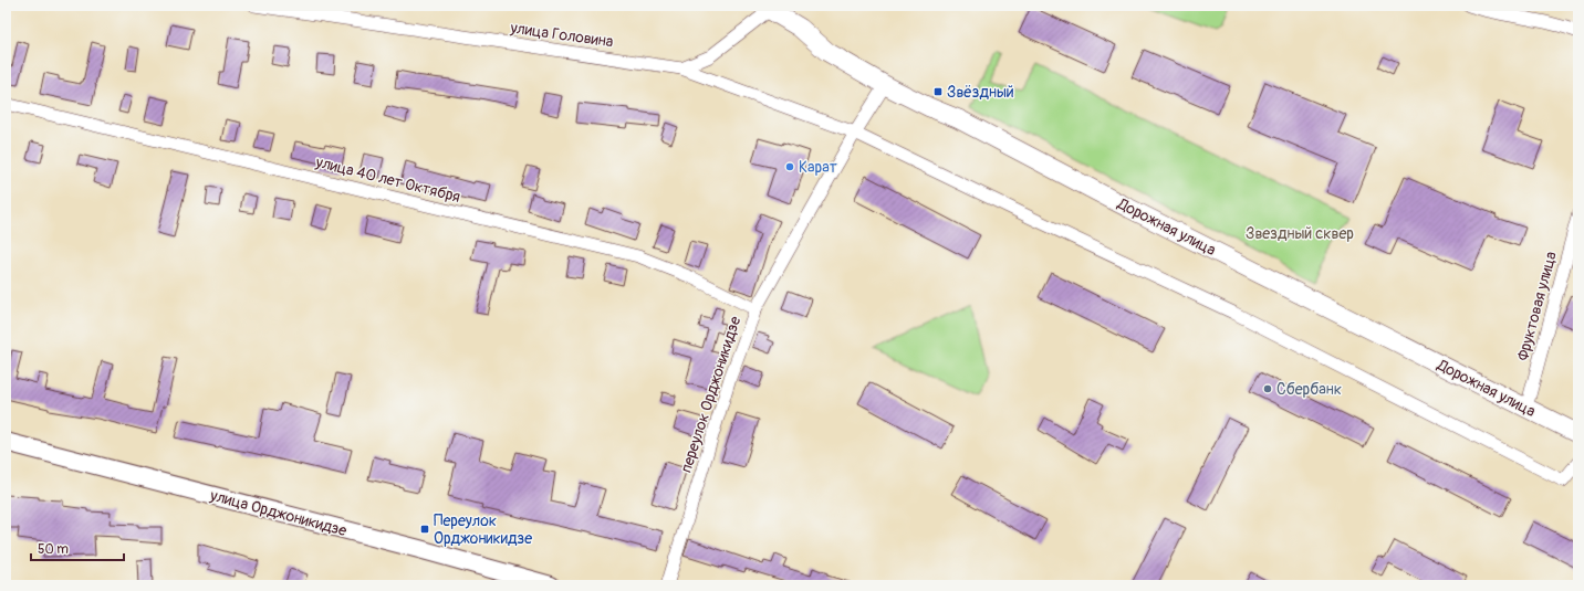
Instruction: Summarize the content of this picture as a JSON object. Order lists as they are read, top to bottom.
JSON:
{
  "streets": {
    "main road": ["Дорожная улица", "улица Орджоникидзе"],
    "street": [
      "улица Головина",
      "улица 40 лет Октября",
      "Фруктовая улица",
      "переулок Орджоникидзе"
    ]
  },
  "crossings": [
    ["улица Головина", "переулок Орджоникидзе"],
    ["улица 40 лет Октября", "переулок Орджоникидзе"],
    ["Дорожная улица", "Фруктовая улица"],
    ["Дорожная улица", "переулок Орджоникидзе"]
  ],
  "parks": ["Звездный сквер"],
  "places": {
    "transit": ["Звёздный", "Переулок Орджоникидзе"],
    "other": ["Карат", "Сбербанк"]
  },
  "scale_bar": "50 m"
}
